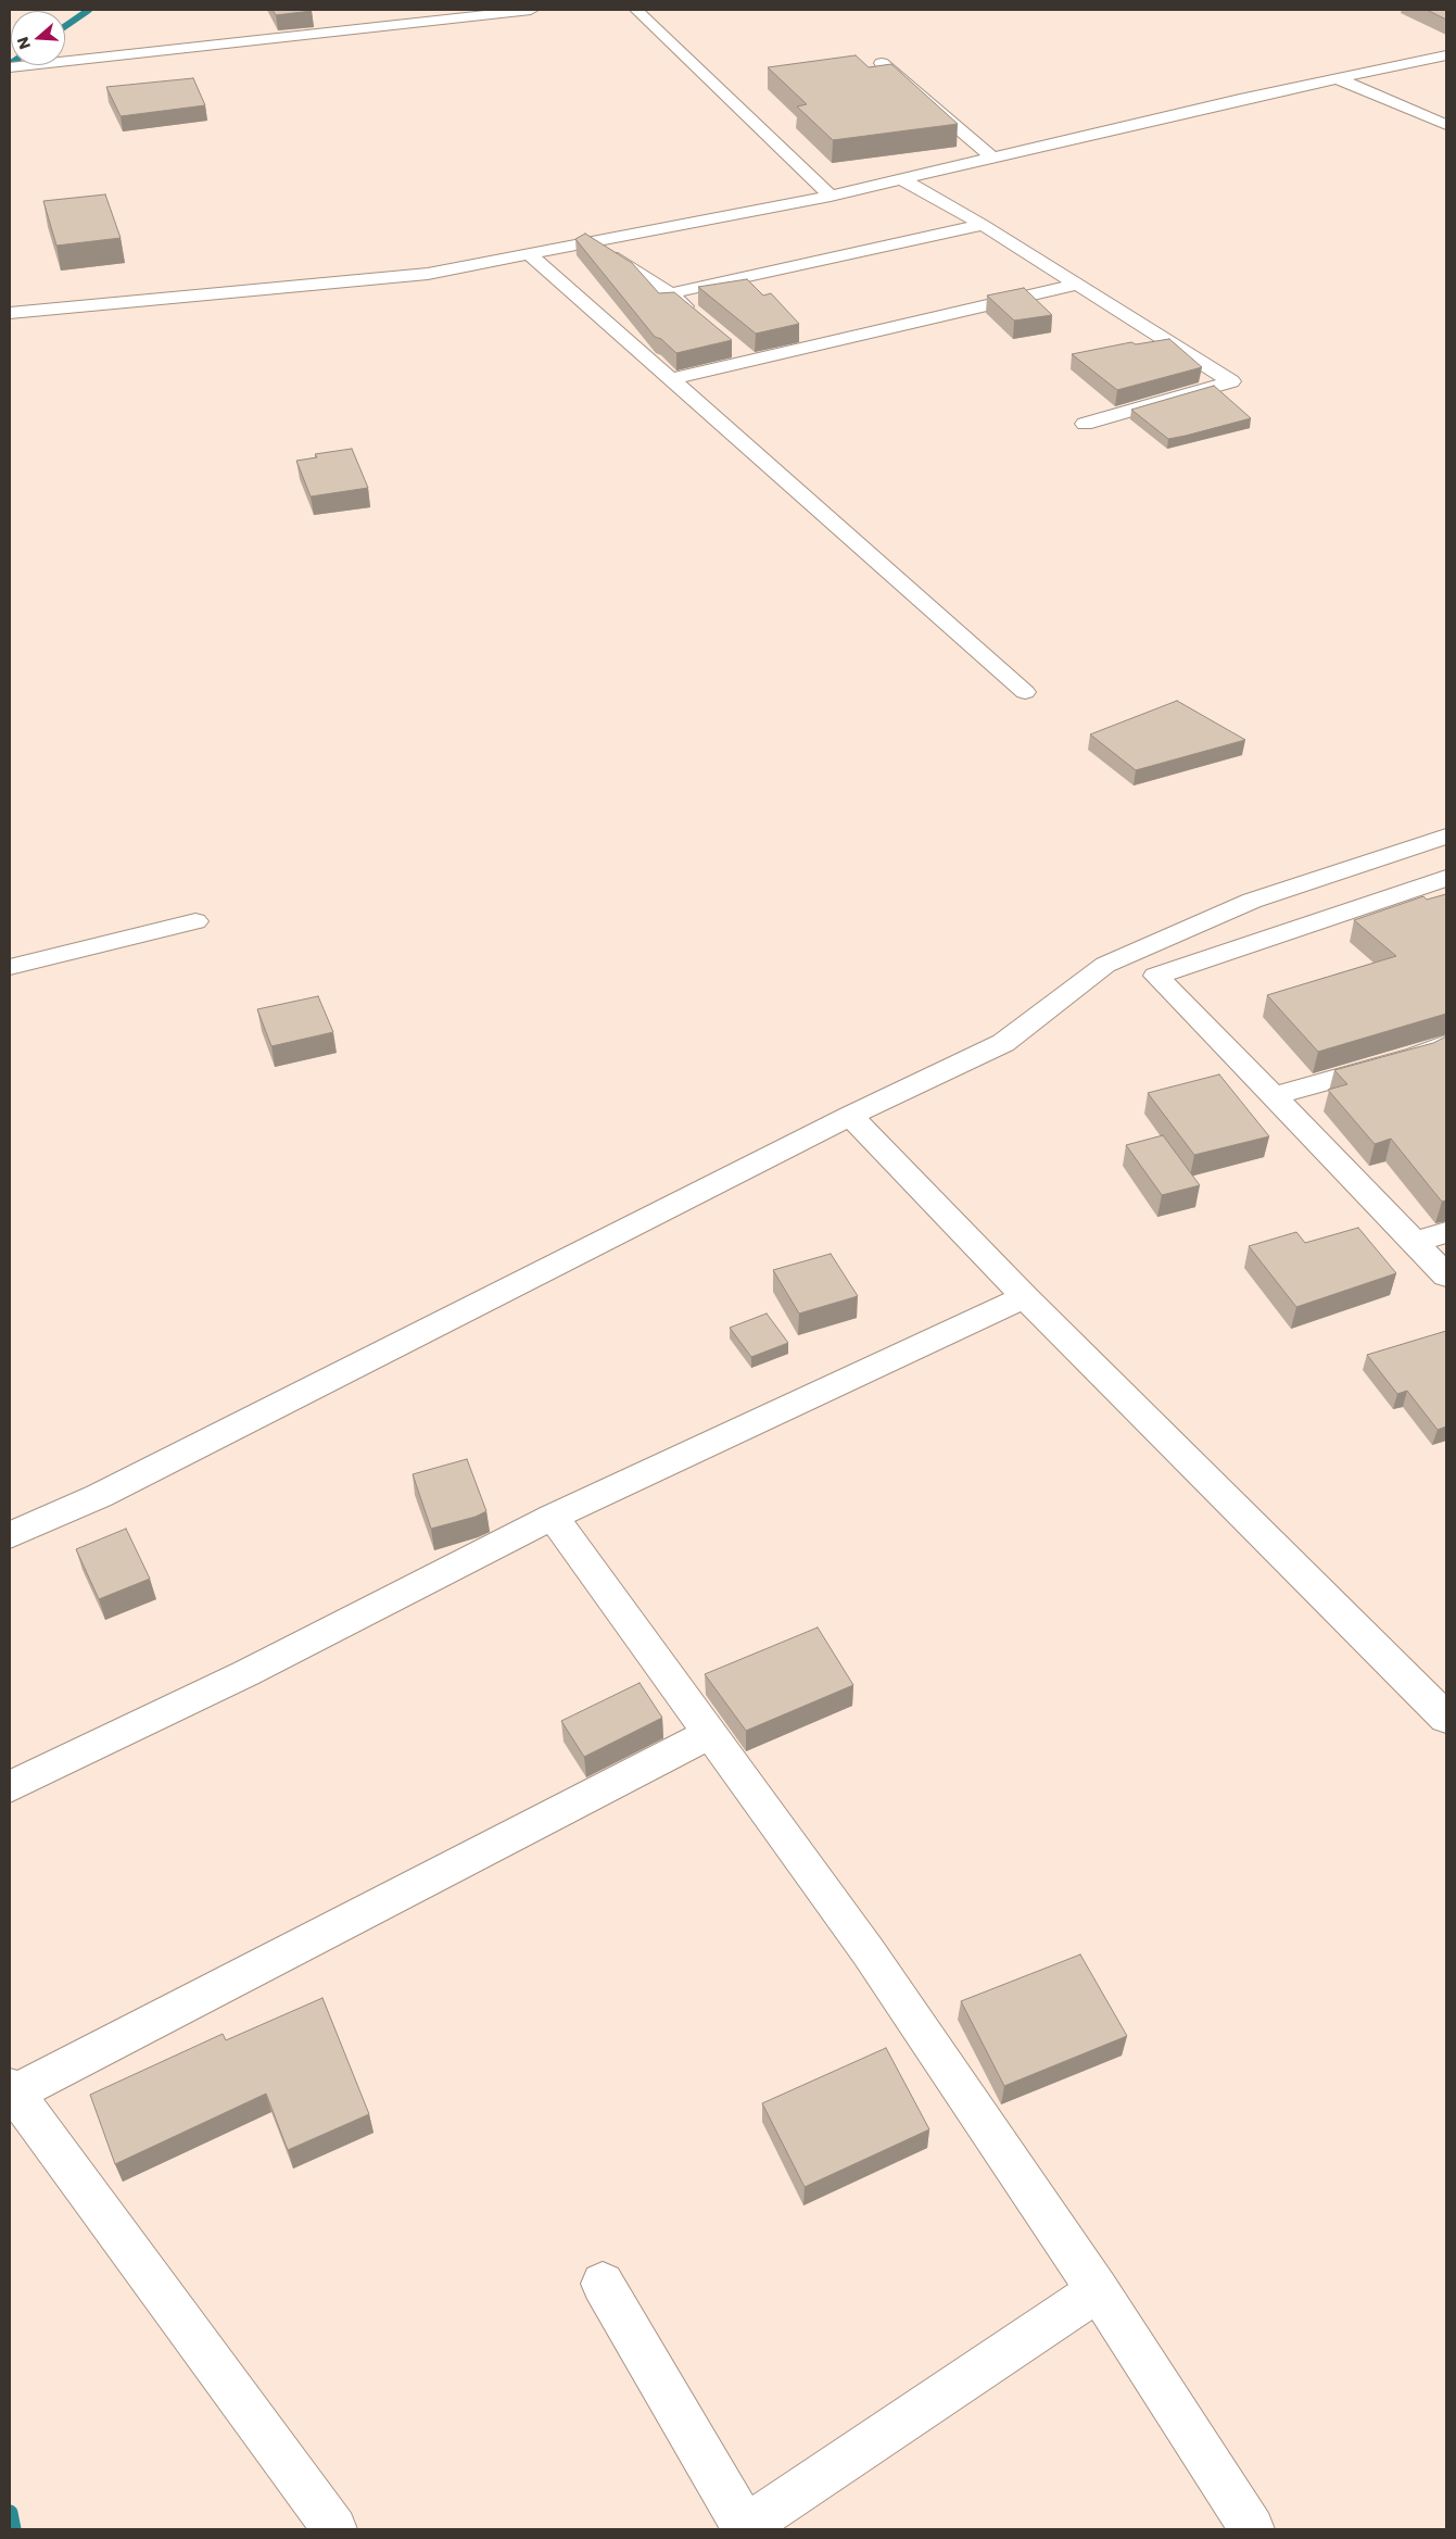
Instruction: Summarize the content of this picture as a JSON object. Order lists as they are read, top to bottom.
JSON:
{
  "north": "left"
}
